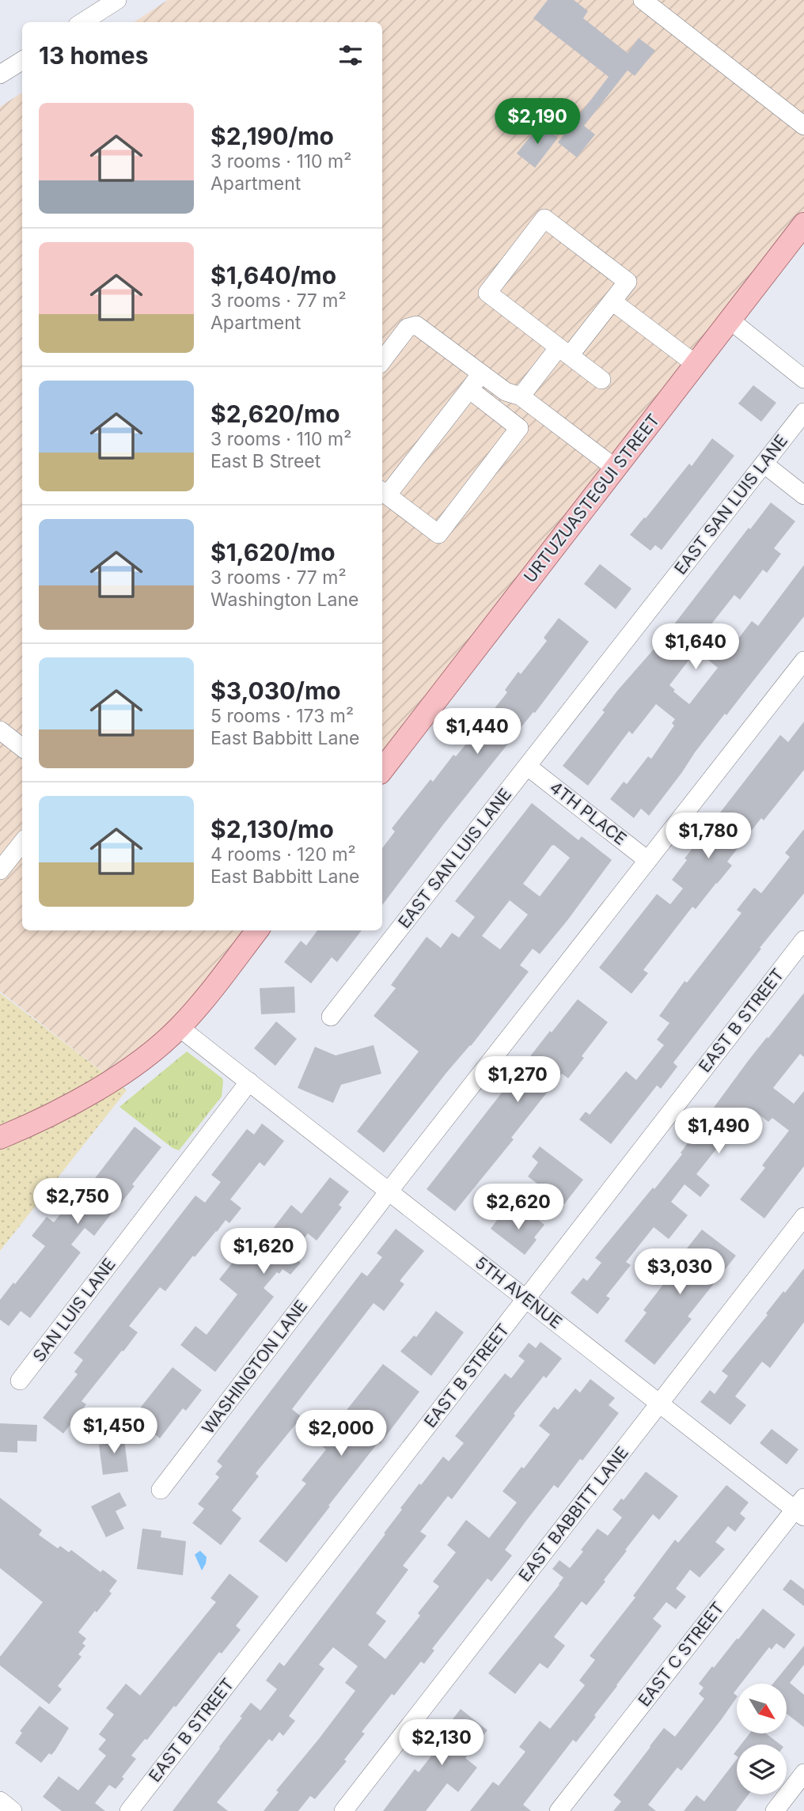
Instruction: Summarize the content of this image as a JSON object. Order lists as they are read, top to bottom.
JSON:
{
  "streets": {
    "main road": ["URTUZUASTEGUI STREET"],
    "street": [
      "EAST SAN LUIS LANE",
      "4TH PLACE",
      "EAST B STREET",
      "5TH AVENUE",
      "SAN LUIS LANE",
      "WASHINGTON LANE",
      "EAST BABBITT LANE",
      "EAST C STREET"
    ]
  },
  "crossings": [
    ["EAST SAN LUIS LANE", "4TH PLACE"],
    ["4TH PLACE", "WASHINGTON LANE"],
    ["EAST B STREET", "5TH AVENUE"],
    ["5TH AVENUE", "SAN LUIS LANE"],
    ["5TH AVENUE", "WASHINGTON LANE"],
    ["5TH AVENUE", "EAST BABBITT LANE"],
    ["5TH AVENUE", "EAST C STREET"]
  ],
  "north": "bottom right",
  "page": {
    "heading": "13 homes",
    "list": [
      {
        "name": "$2,190/mo",
        "note": "3 rooms · 110 m² · Apartment"
      },
      {
        "name": "$1,640/mo",
        "note": "3 rooms · 77 m² · Apartment"
      },
      {
        "name": "$2,620/mo",
        "note": "3 rooms · 110 m² · East B Street"
      },
      {
        "name": "$1,620/mo",
        "note": "3 rooms · 77 m² · Washington Lane"
      },
      {
        "name": "$3,030/mo",
        "note": "5 rooms · 173 m² · East Babbitt Lane"
      },
      {
        "name": "$2,130/mo",
        "note": "4 rooms · 120 m² · East Babbitt Lane"
      }
    ],
    "price": [
      "$2,190",
      "$1,640",
      "$1,440",
      "$1,780",
      "$1,270",
      "$1,490",
      "$2,750",
      "$2,620",
      "$1,620",
      "$3,030",
      "$1,450",
      "$2,000",
      "$2,130"
    ]
  }
}
